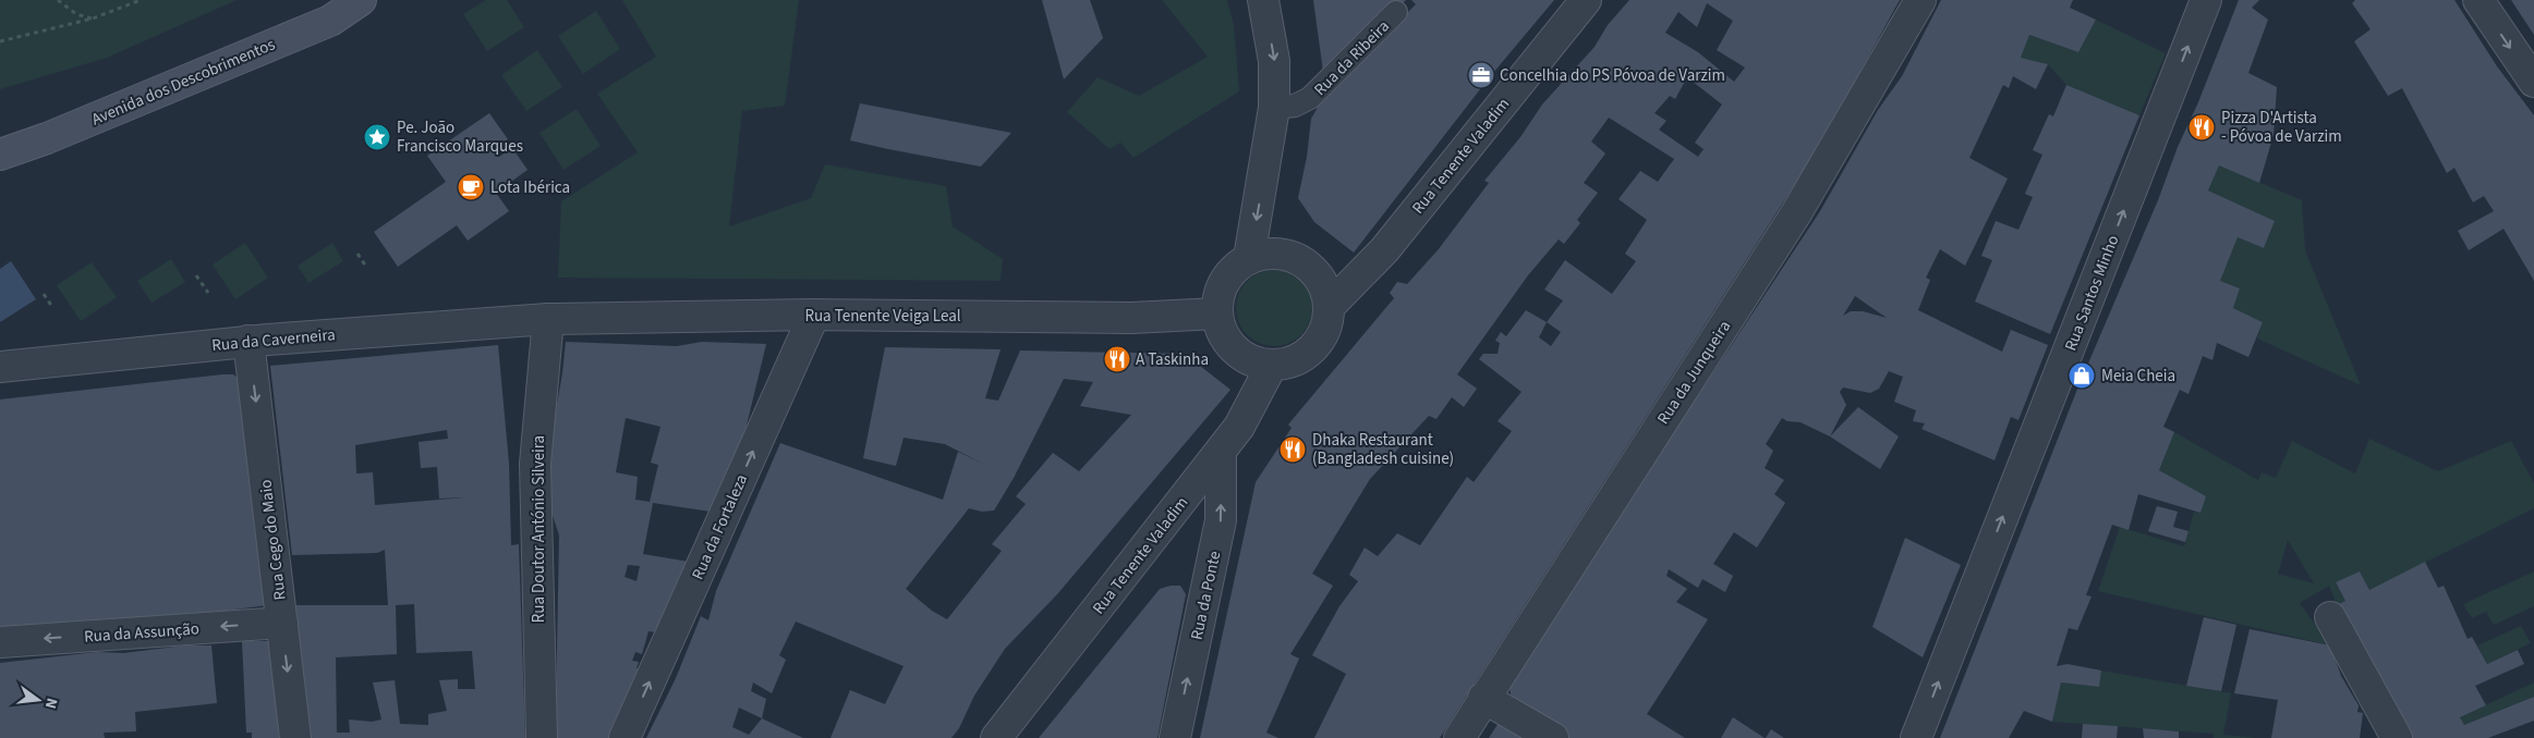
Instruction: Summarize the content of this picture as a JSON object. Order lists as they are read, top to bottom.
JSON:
{
  "streets": {
    "main road": ["Avenida dos Descobrimentos"],
    "street": [
      "Rua Tenente Valadim",
      "Rua Santos Minho",
      "Rua Tenente Veiga Leal",
      "Rua da Caverneira",
      "Rua da Junqueira",
      "Rua da Fortaleza",
      "Rua Doutor António Silveira",
      "Rua Cego do Maio",
      "Rua da Ponte",
      "Rua da Assunção"
    ],
    "lane": ["Rua da Ribeira"]
  },
  "crossings": [
    ["Rua Tenente Valadim", "Rua Tenente Veiga Leal"],
    ["Rua Tenente Valadim", "Rua da Ponte"],
    ["Rua Tenente Veiga Leal", "Rua da Caverneira"],
    ["Rua Tenente Veiga Leal", "Rua da Fortaleza"],
    ["Rua Tenente Veiga Leal", "Rua Doutor António Silveira"],
    ["Rua da Caverneira", "Rua Doutor António Silveira"],
    ["Rua da Caverneira", "Rua Cego do Maio"],
    ["Rua Cego do Maio", "Rua da Assunção"]
  ],
  "one_way": [
    "Rua Santos Minho",
    "Rua da Fortaleza",
    "Rua Cego do Maio",
    "Rua da Ponte",
    "Rua da Assunção"
  ],
  "places": {
    "office": ["Concelhia do PS Póvoa de Varzim"],
    "restaurant": ["Pizza D'Artista - Póvoa de Varzim", "A Taskinha", "Dhaka Restaurant (Bangladesh cuisine)"],
    "place": ["Pe. João Francisco Marques"],
    "cafe": ["Lota Ibérica"],
    "shop": ["Meia Cheia"]
  },
  "north": "right"
}
